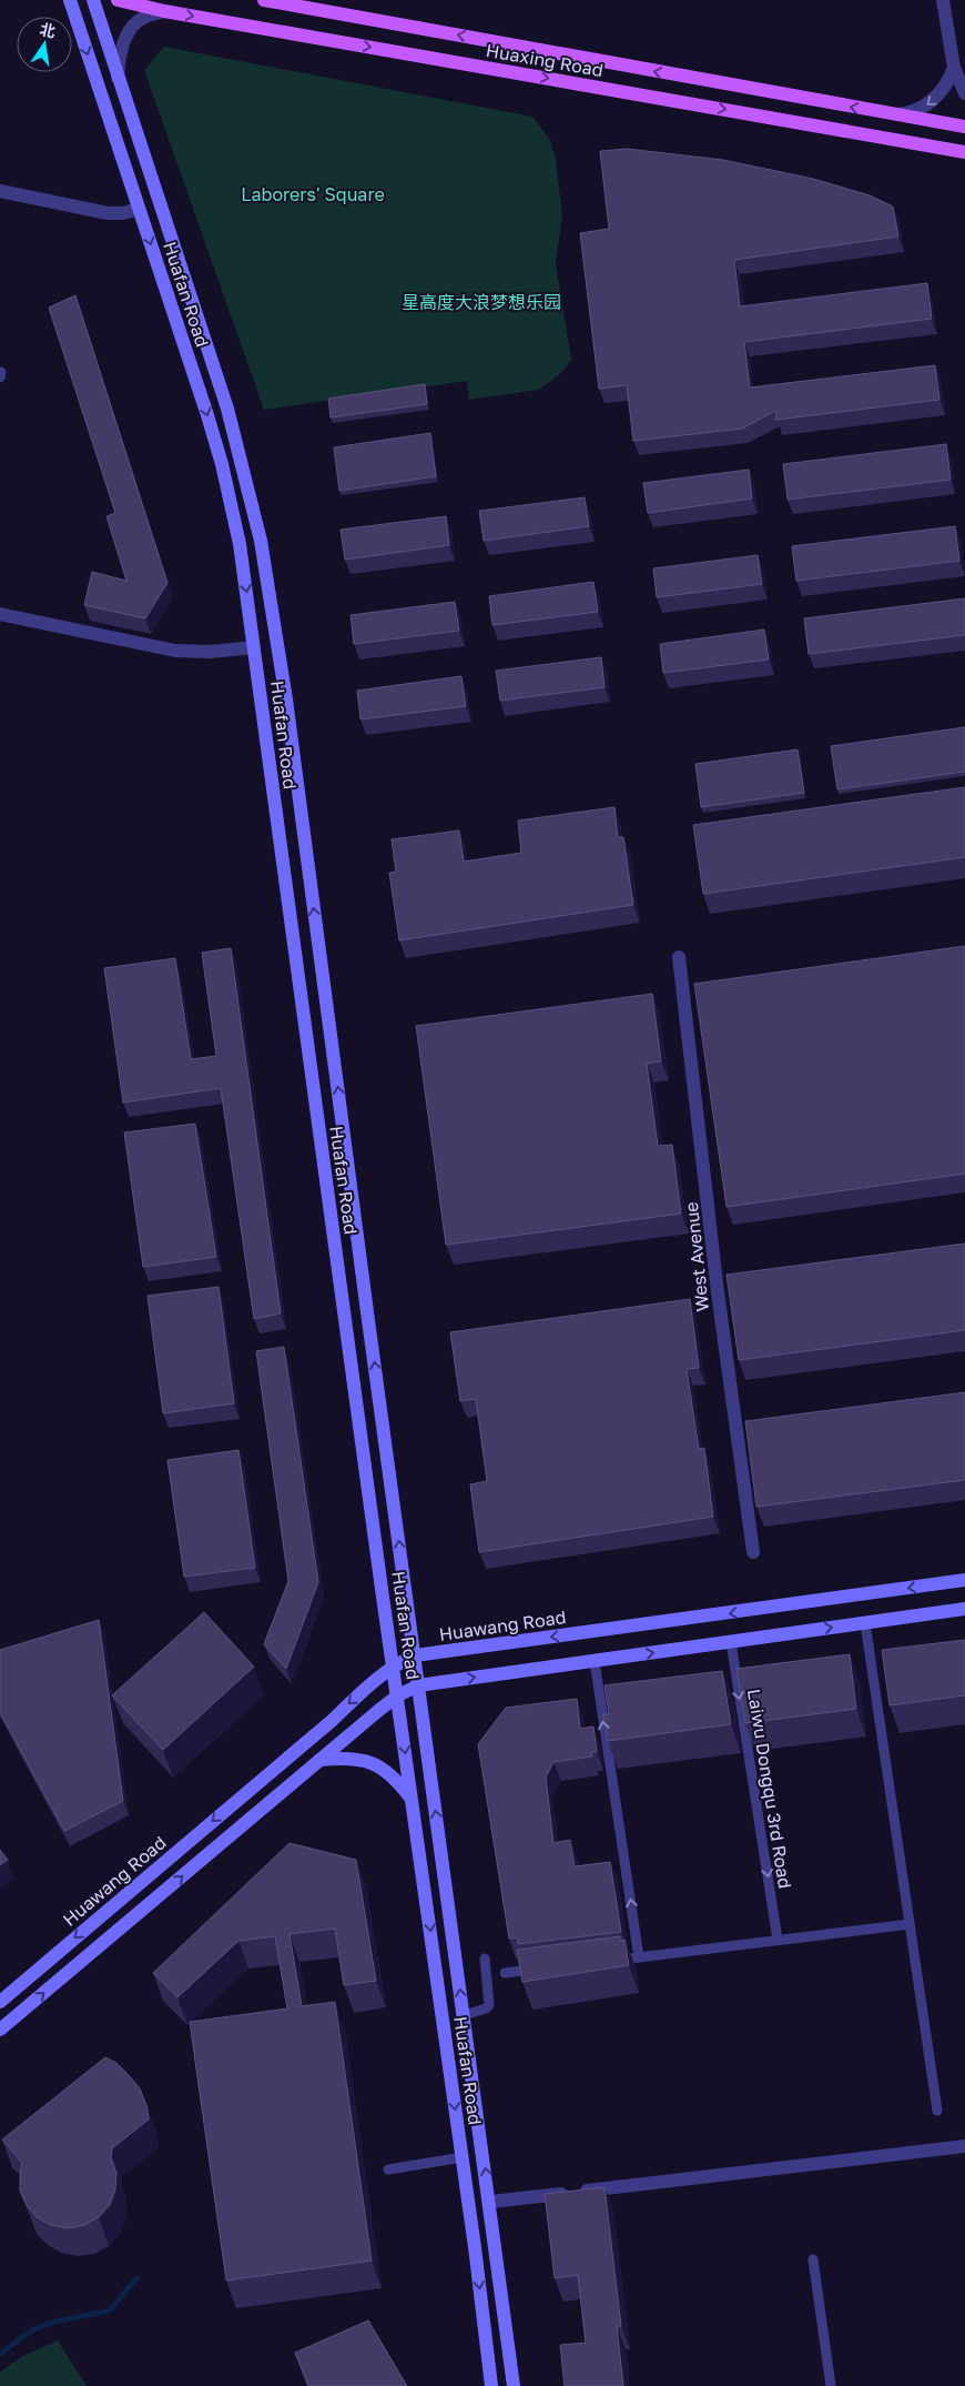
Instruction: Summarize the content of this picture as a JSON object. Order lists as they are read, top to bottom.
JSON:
{
  "streets": {
    "main road": ["Huaxing Road", "Huafan Road", "Huawang Road"],
    "street": ["West Avenue"],
    "lane": ["Laiwu Dongqu 3rd Road"]
  },
  "crossings": [
    ["Huafan Road", "Huawang Road"]
  ],
  "one_way": ["Laiwu Dongqu 3rd Road"],
  "parks": ["Laborers' Square", "星高度大浪梦想乐园"],
  "north": "top"
}
